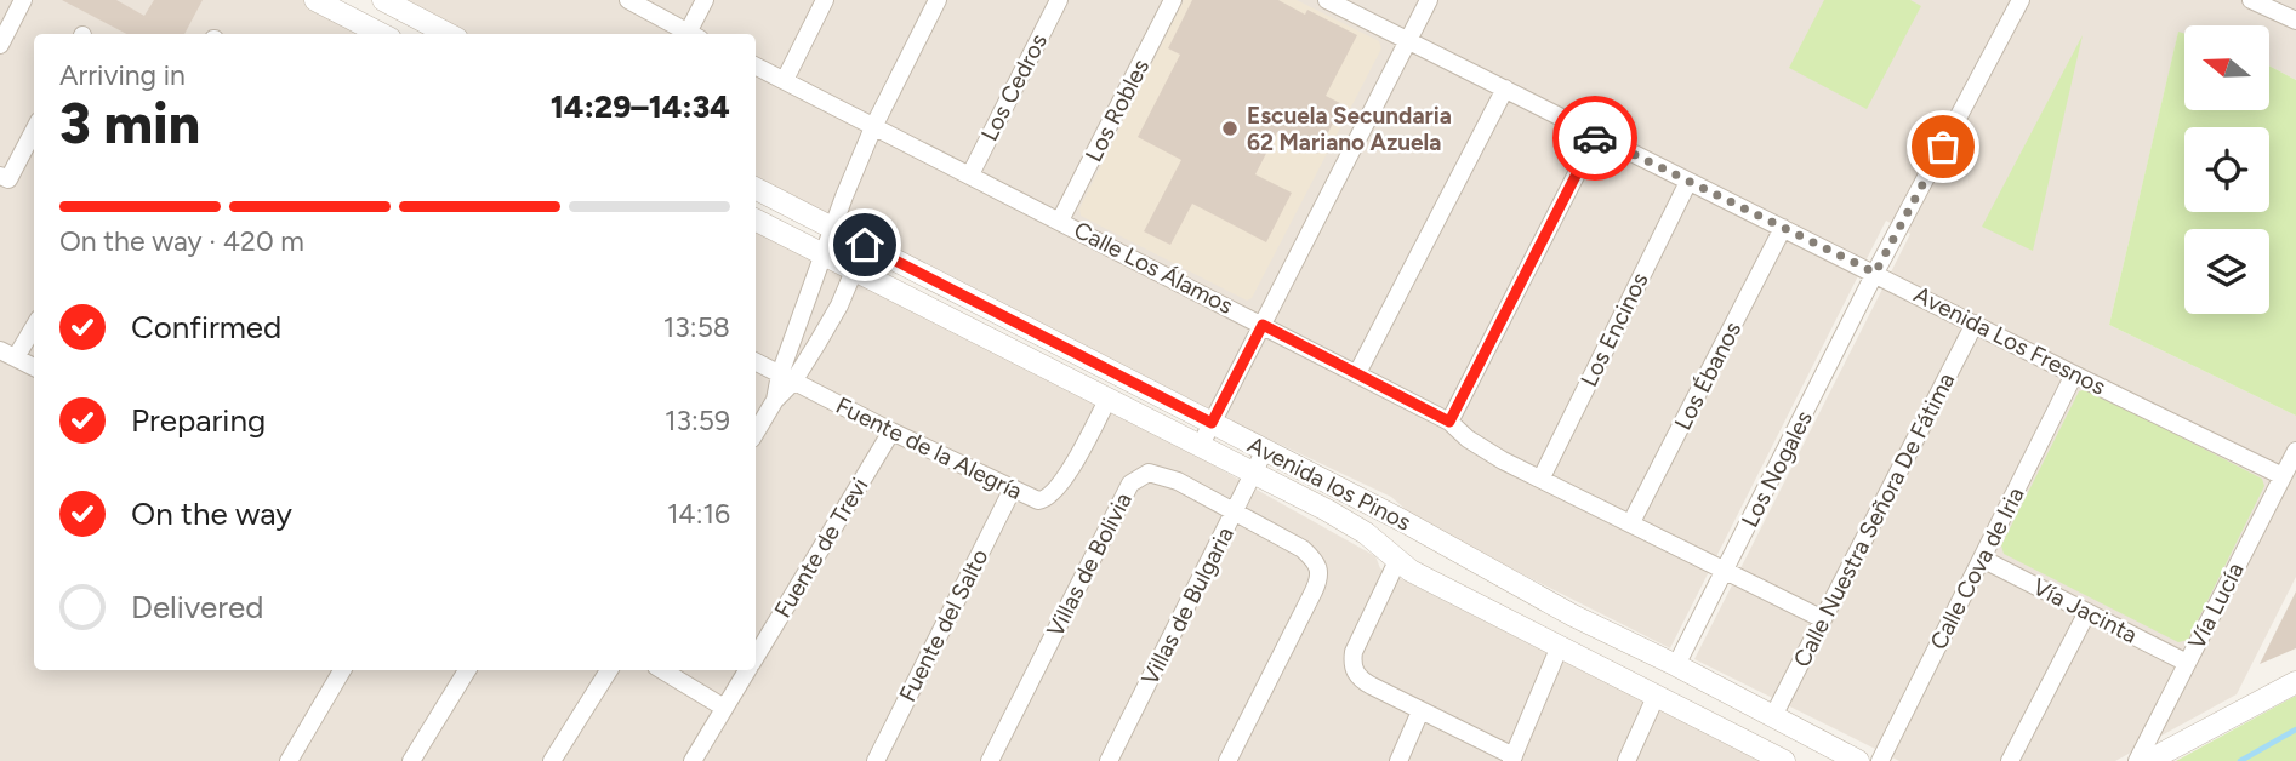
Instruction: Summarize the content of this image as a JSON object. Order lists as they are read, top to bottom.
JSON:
{
  "streets": {
    "street": [
      "Los Cedros",
      "Los Robles",
      "Calle Los Álamos",
      "Los Encinos",
      "Avenida Los Fresnos",
      "Los Ébanos",
      "Fuente de la Alegría",
      "Los Nogales",
      "Avenida los Pinos",
      "Calle Nuestra Señora De Fátima",
      "Fuente de Trevi",
      "Villas de Bolivia",
      "Calle Cova de Iria",
      "Villas de Bulgaria",
      "Vía Lucía",
      "Vía Jacinta",
      "Fuente del Salto"
    ]
  },
  "crossings": [
    ["Los Cedros", "Calle Los Álamos"],
    ["Los Robles", "Calle Los Álamos"],
    ["Calle Los Álamos", "Los Encinos"],
    ["Calle Los Álamos", "Los Ébanos"],
    ["Calle Los Álamos", "Los Nogales"],
    ["Calle Los Álamos", "Calle Nuestra Señora De Fátima"],
    ["Los Encinos", "Avenida Los Fresnos"],
    ["Avenida Los Fresnos", "Los Ébanos"],
    ["Avenida Los Fresnos", "Los Nogales"],
    ["Avenida Los Fresnos", "Calle Nuestra Señora De Fátima"],
    ["Avenida Los Fresnos", "Calle Cova de Iria"],
    ["Avenida Los Fresnos", "Vía Lucía"],
    ["Fuente de la Alegría", "Avenida los Pinos"],
    ["Fuente de la Alegría", "Fuente de Trevi"],
    ["Fuente de la Alegría", "Fuente del Salto"],
    ["Los Nogales", "Avenida los Pinos"],
    ["Avenida los Pinos", "Calle Nuestra Señora De Fátima"],
    ["Avenida los Pinos", "Villas de Bulgaria"],
    ["Villas de Bolivia", "Villas de Bulgaria"],
    ["Calle Cova de Iria", "Vía Jacinta"],
    ["Vía Lucía", "Vía Jacinta"]
  ],
  "places": ["Escuela Secundaria 62 Mariano Azuela"],
  "north": "left",
  "page": {
    "heading": ["3 min", "Arriving in", "14:29–14:34"],
    "bar": "On the way · 420 m",
    "list": [
      ["Confirmed", "13:58"],
      ["Preparing", "13:59"],
      ["On the way", "14:16"],
      "Delivered"
    ]
  }
}
